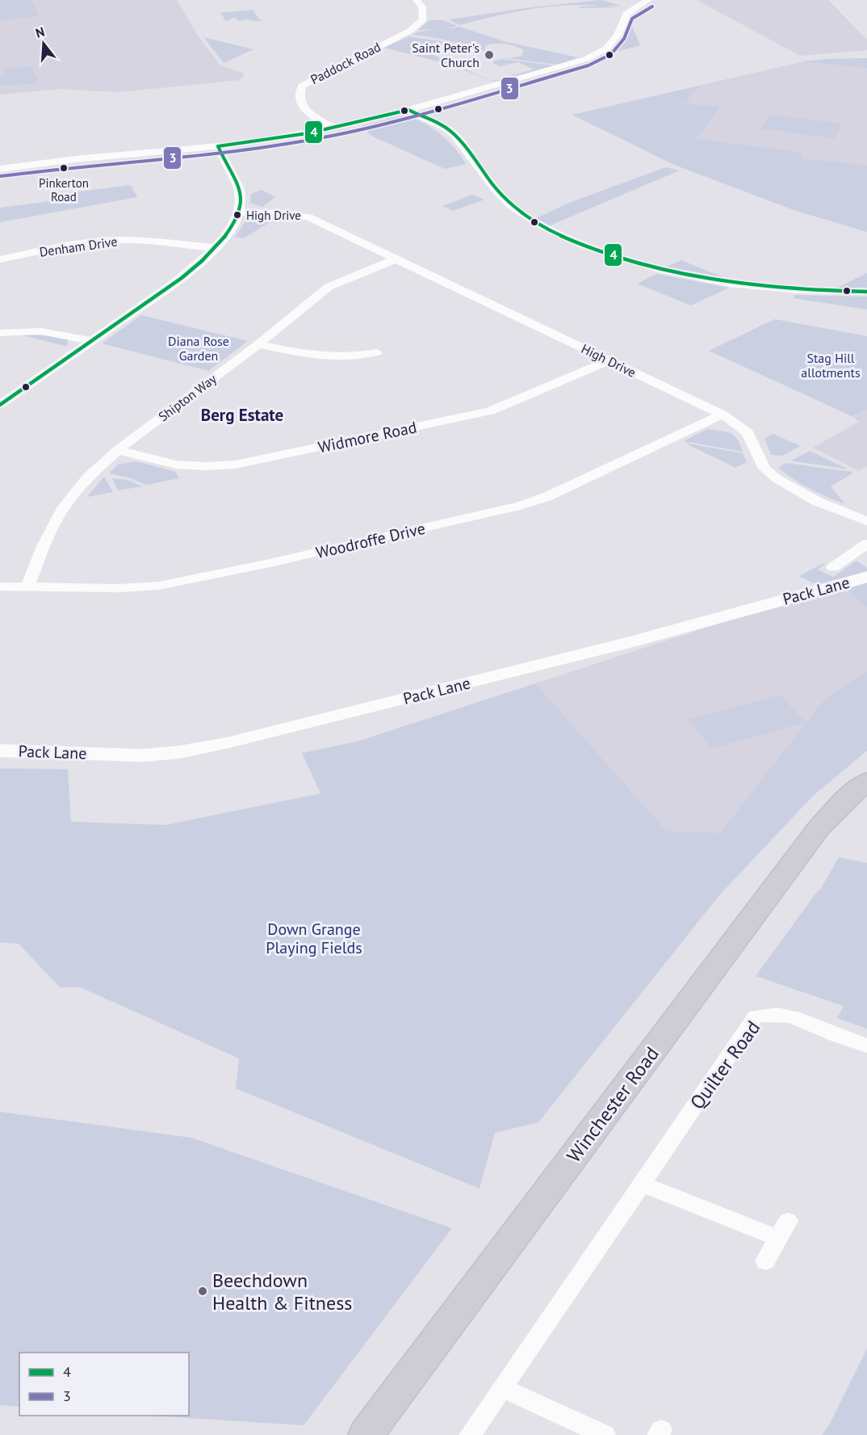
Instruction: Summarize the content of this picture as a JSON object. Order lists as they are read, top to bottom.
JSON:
{
  "streets": {
    "main road": ["Winchester Road"],
    "street": [
      "Paddock Road",
      "Denham Drive",
      "High Drive",
      "Shipton Way",
      "Widmore Road",
      "Woodroffe Drive",
      "Pack Lane",
      "Quilter Road"
    ]
  },
  "crossings": [
    ["High Drive", "Shipton Way"],
    ["High Drive", "Widmore Road"],
    ["High Drive", "Woodroffe Drive"],
    ["Shipton Way", "Widmore Road"],
    ["Shipton Way", "Woodroffe Drive"]
  ],
  "districts": ["Berg Estate"],
  "parks": ["Diana Rose Garden", "Stag Hill allotments", "Down Grange Playing Fields"],
  "places": [
    "Saint Peter's Church",
    "Pinkerton Road",
    "High Drive",
    "Beechdown Health & Fitness"
  ],
  "lines": ["transit line 3", "transit line 4"],
  "legend": ["4", "3"],
  "north": "top"
}
